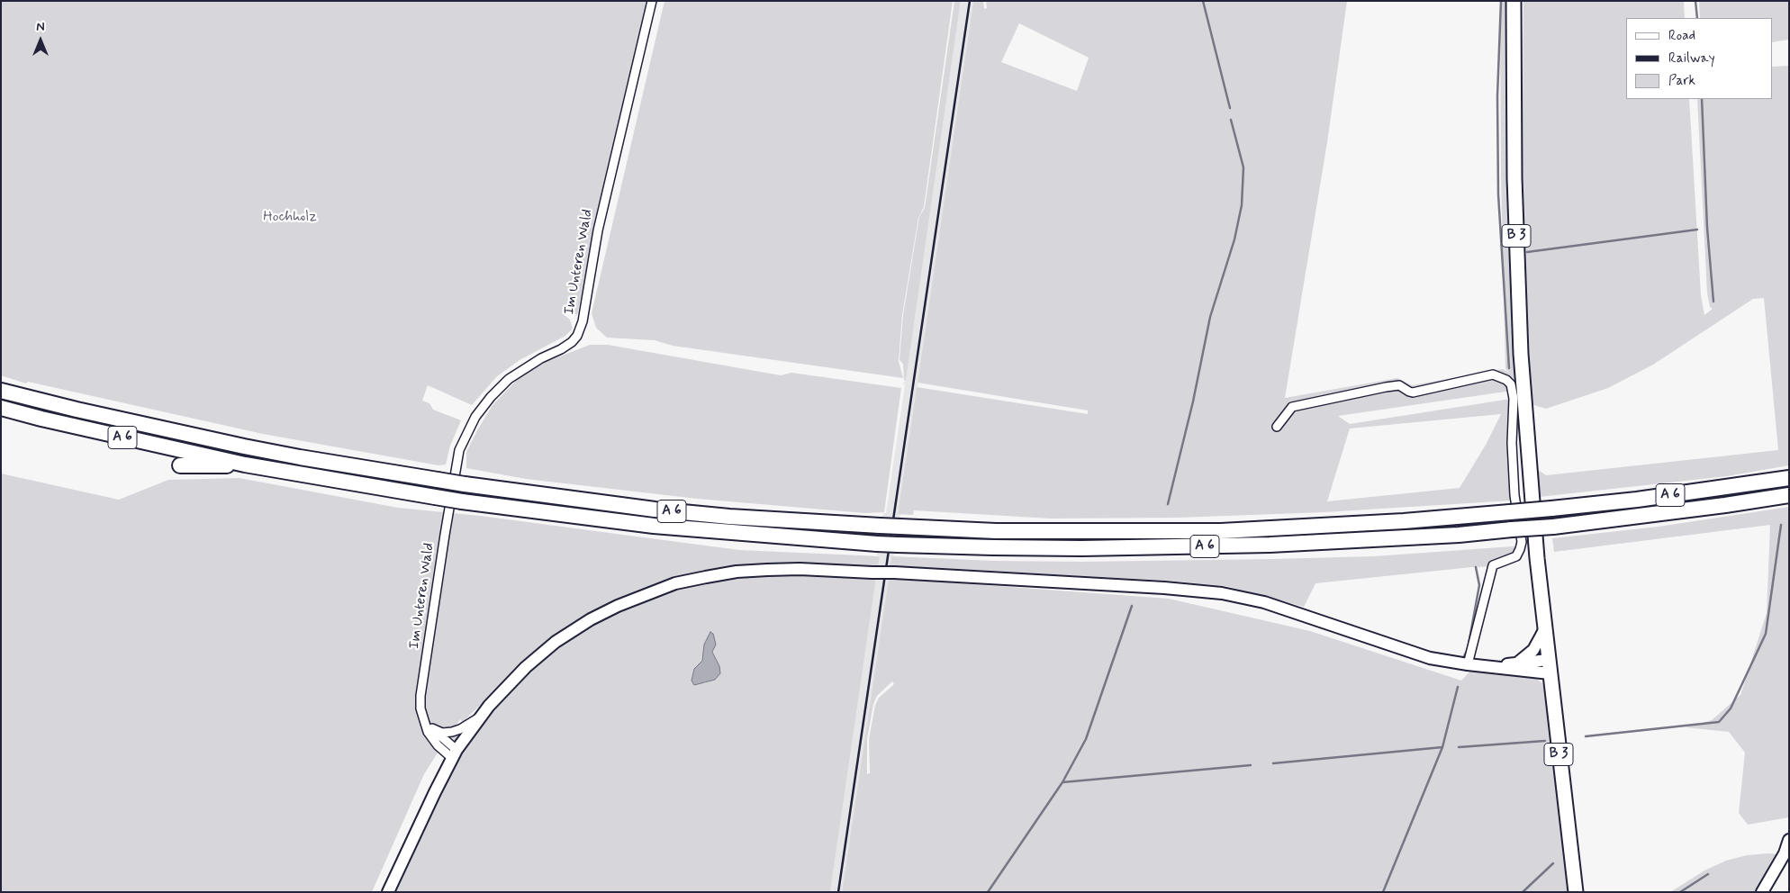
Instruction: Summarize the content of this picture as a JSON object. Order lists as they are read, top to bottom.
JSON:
{
  "streets": {
    "highway": ["A 6"],
    "main road": ["B 3"],
    "street": ["Im Unteren Wald"]
  },
  "parks": ["Hochholz"],
  "legend": ["Road", "Railway", "Park"],
  "north": "top"
}
